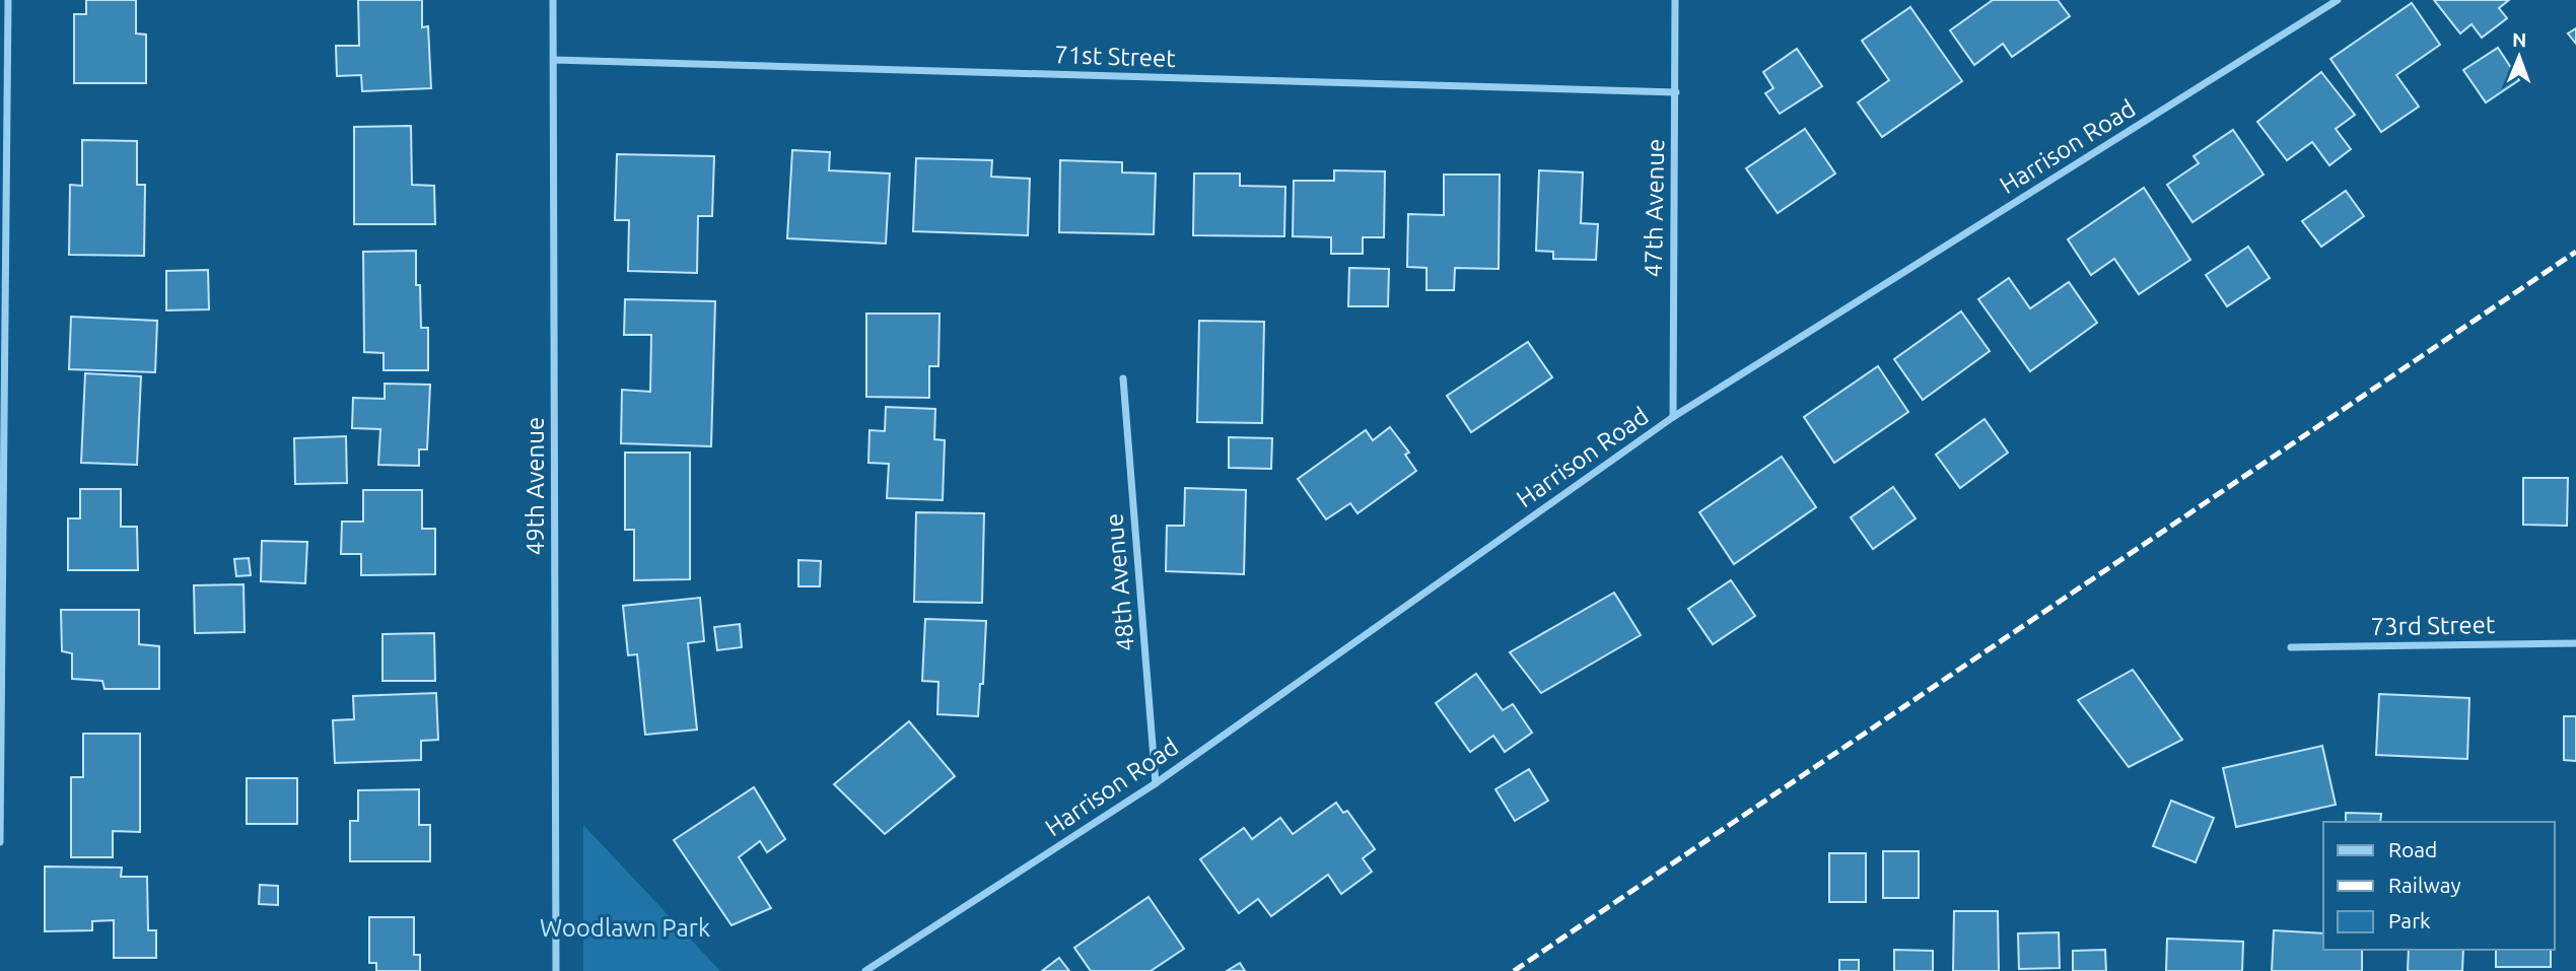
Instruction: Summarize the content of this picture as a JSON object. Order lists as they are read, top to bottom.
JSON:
{
  "streets": {
    "street": [
      "71st Street",
      "Harrison Road",
      "47th Avenue",
      "49th Avenue",
      "48th Avenue",
      "73rd Street"
    ]
  },
  "crossings": [
    ["71st Street", "47th Avenue"],
    ["71st Street", "49th Avenue"],
    ["Harrison Road", "47th Avenue"],
    ["Harrison Road", "48th Avenue"]
  ],
  "parks": ["Woodlawn Park"],
  "legend": ["Road", "Railway", "Park"],
  "north": "top"
}
